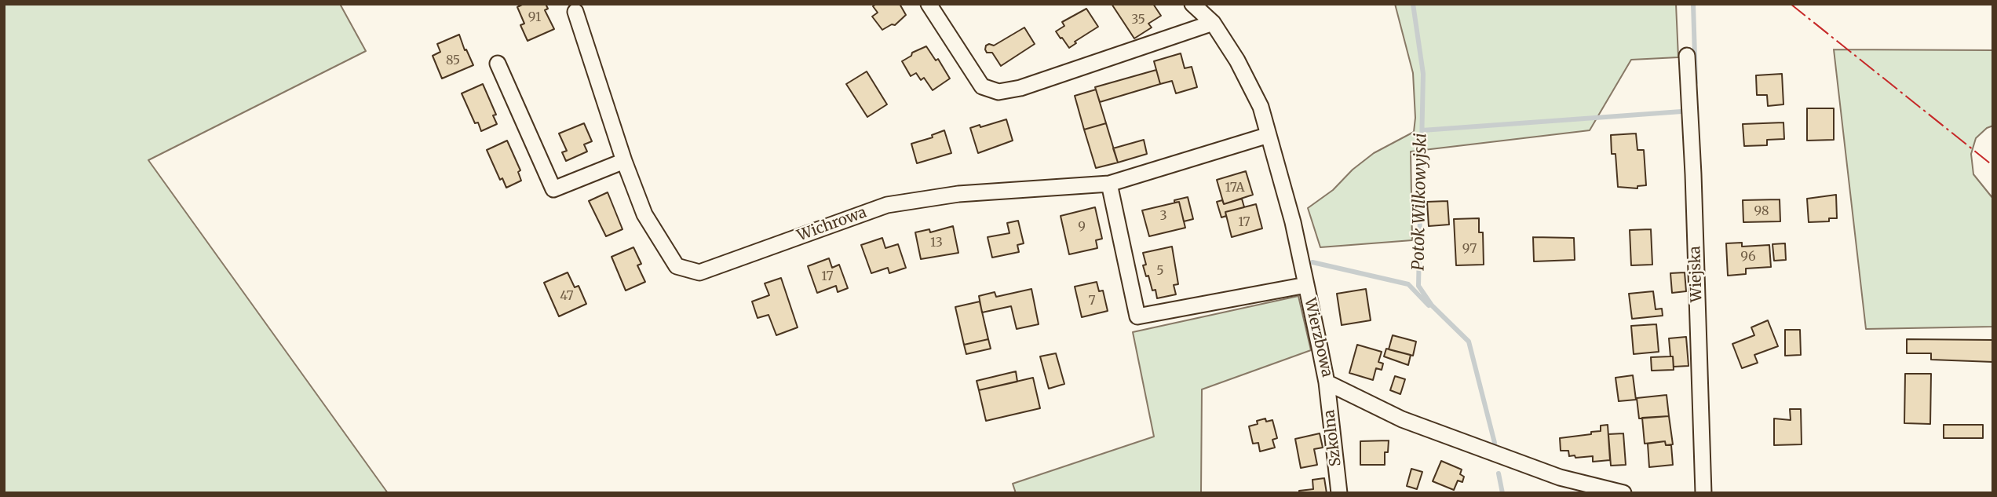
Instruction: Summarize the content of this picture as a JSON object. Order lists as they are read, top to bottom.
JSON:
{
  "streets": {
    "street": [
      "Wichrowa",
      "Wiejska",
      "Wierzbowa",
      "Szkolna"
    ]
  },
  "crossings": [
    ["Wichrowa", "Wierzbowa"],
    ["Wierzbowa", "Szkolna"]
  ],
  "water": ["Potok Wilkowyjski"],
  "house_numbers": [
    "91",
    "35",
    "85",
    "17A",
    "98",
    "3",
    "17",
    "9",
    "13",
    "97",
    "96",
    "5",
    "17",
    "47",
    "7"
  ]
}
